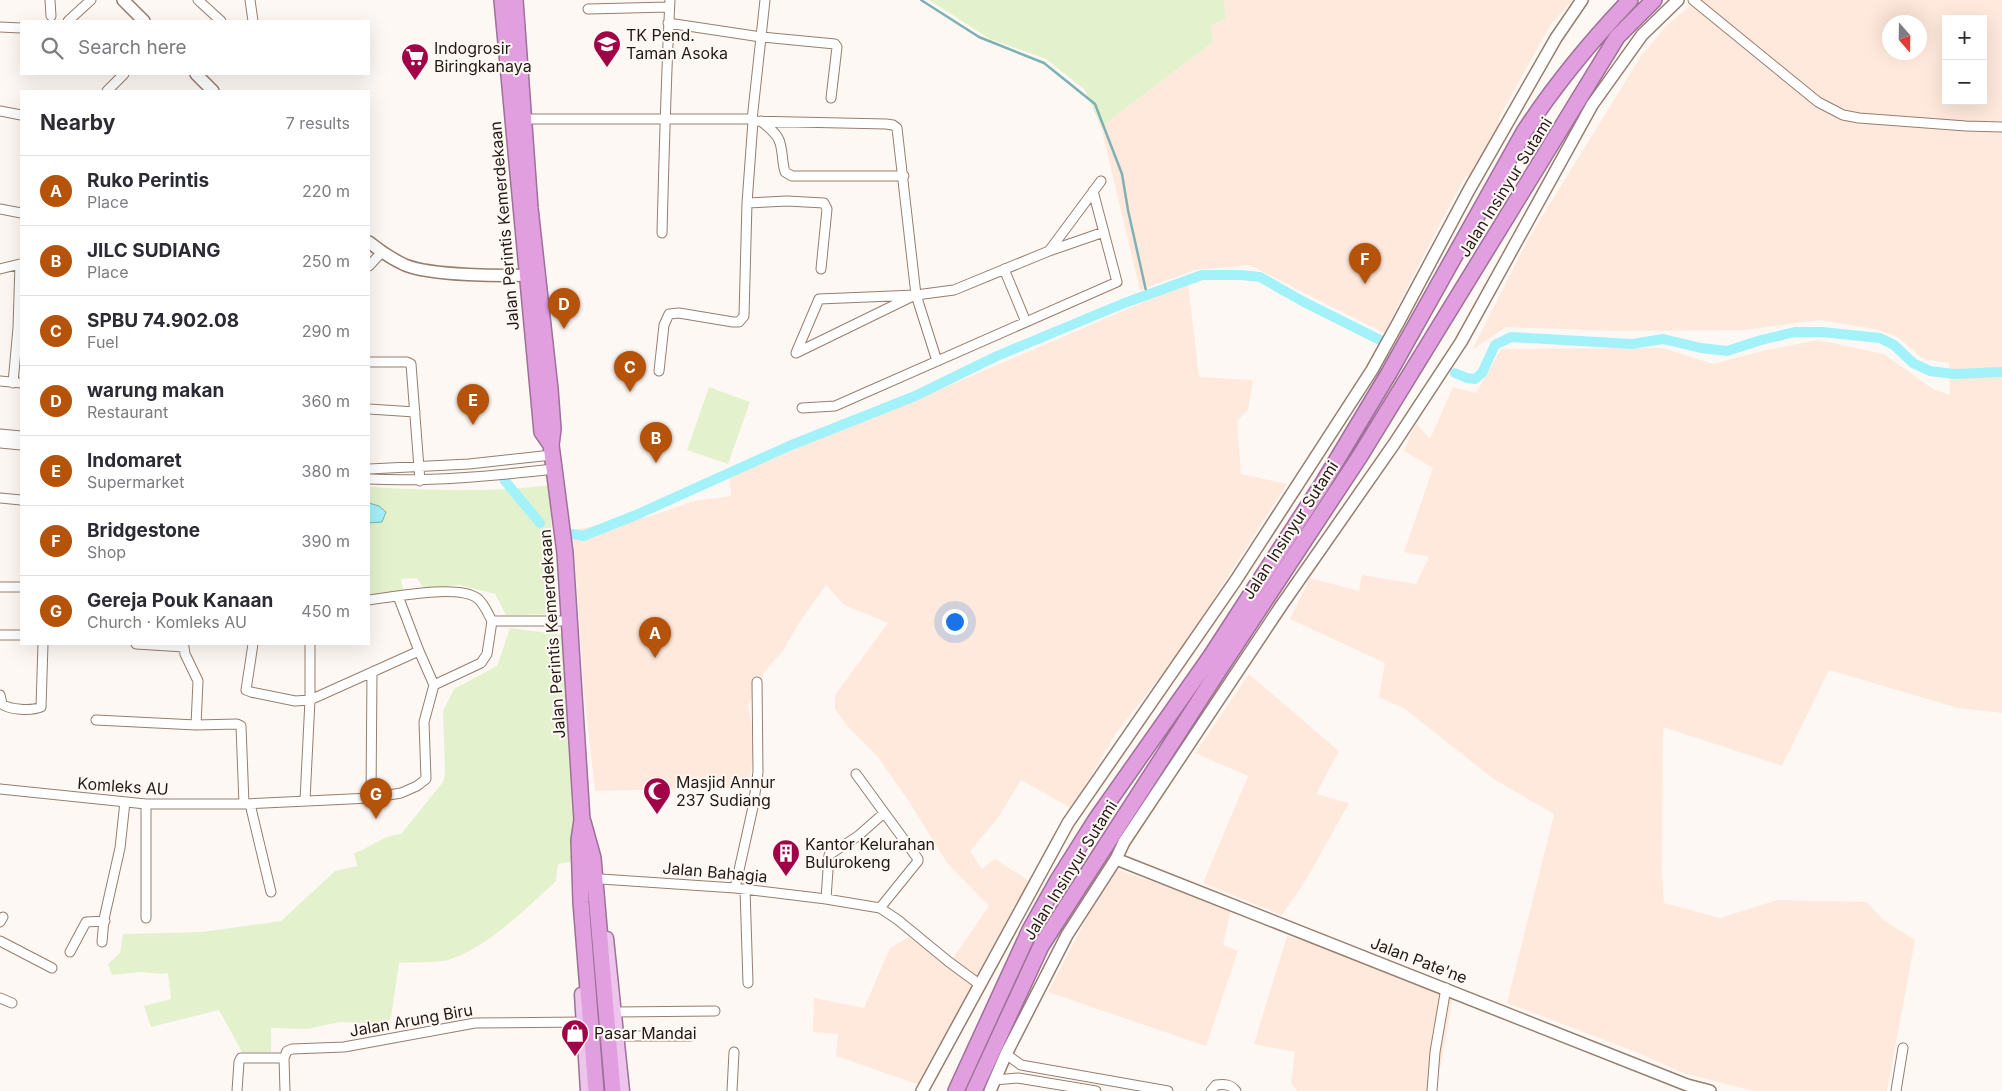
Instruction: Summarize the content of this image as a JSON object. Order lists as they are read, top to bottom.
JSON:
{
  "streets": {
    "highway": ["Jalan Insinyur Sutami", "Jalan Perintis Kemerdekaan"],
    "street": [
      "Komleks AU",
      "Jalan Bahagia",
      "Jalan Pate'ne",
      "Jalan Arung Biru"
    ]
  },
  "crossings": [
    ["Jalan Perintis Kemerdekaan", "Jalan Bahagia"],
    ["Jalan Perintis Kemerdekaan", "Jalan Arung Biru"]
  ],
  "places": {
    "school or university": ["TK Pend. Taman Asoka"],
    "supermarket": ["Indogrosir Biringkanaya"],
    "mosque": ["Masjid Annur 237 Sudiang"],
    "building": ["Kantor Kelurahan Bulurokeng"],
    "shop": ["Pasar Mandai"]
  },
  "north": "bottom",
  "page": {
    "map_buttons": ["+", "−"],
    "search": "Search here",
    "heading": ["Nearby", "7 results"],
    "list": [
      {
        "mark": "A",
        "name": "Ruko Perintis",
        "note": "Place",
        "value": "220 m"
      },
      {
        "mark": "B",
        "name": "JILC SUDIANG",
        "note": "Place",
        "value": "250 m"
      },
      {
        "mark": "C",
        "name": "SPBU 74.902.08",
        "note": "Fuel",
        "value": "290 m"
      },
      {
        "mark": "D",
        "name": "warung makan",
        "note": "Restaurant",
        "value": "360 m"
      },
      {
        "mark": "E",
        "name": "Indomaret",
        "note": "Supermarket",
        "value": "380 m"
      },
      {
        "mark": "F",
        "name": "Bridgestone",
        "note": "Shop",
        "value": "390 m"
      },
      {
        "mark": "G",
        "name": "Gereja Pouk Kanaan",
        "note": "Church · Komleks AU",
        "value": "450 m"
      }
    ],
    "pins": [
      "F",
      "D",
      "C",
      "E",
      "B",
      "A",
      "G"
    ]
  }
}
